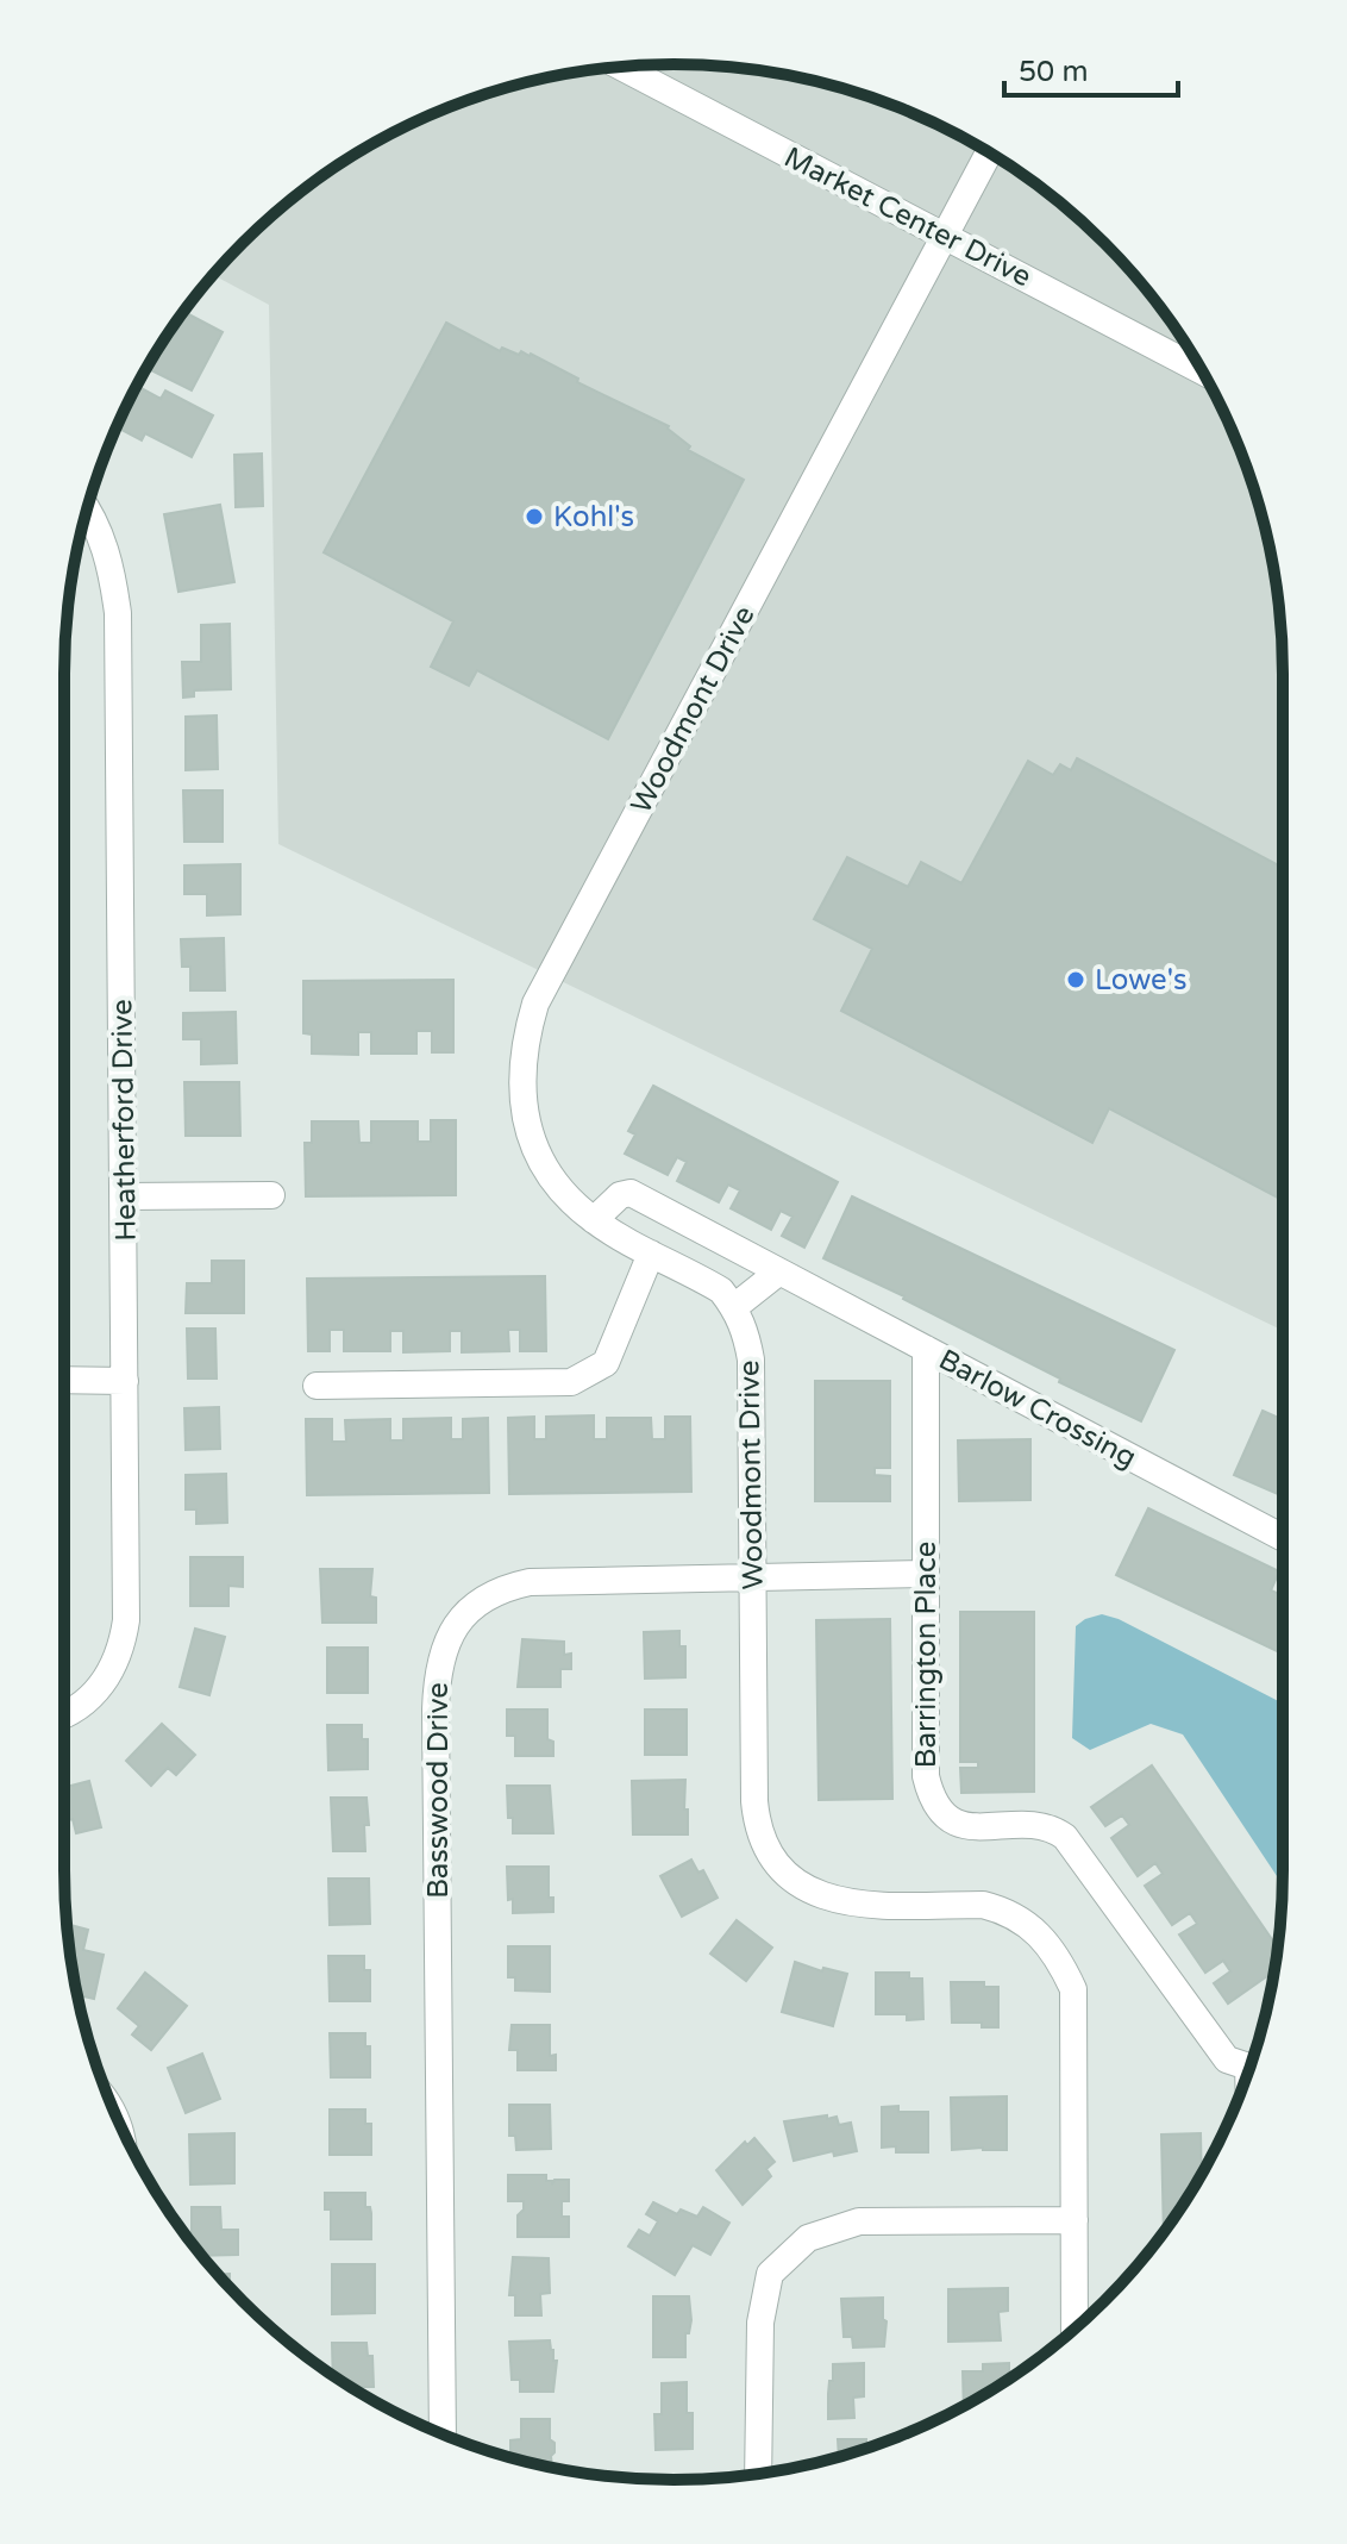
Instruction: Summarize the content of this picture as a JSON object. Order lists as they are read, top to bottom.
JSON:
{
  "streets": {
    "street": [
      "Market Center Drive",
      "Woodmont Drive",
      "Heatherford Drive",
      "Barlow Crossing",
      "Barrington Place",
      "Basswood Drive"
    ]
  },
  "crossings": [
    ["Market Center Drive", "Woodmont Drive"],
    ["Woodmont Drive", "Barlow Crossing"],
    ["Woodmont Drive", "Basswood Drive"],
    ["Barlow Crossing", "Barrington Place"],
    ["Barrington Place", "Basswood Drive"]
  ],
  "places": ["Kohl's", "Lowe's"],
  "scale_bar": "50 m"
}
